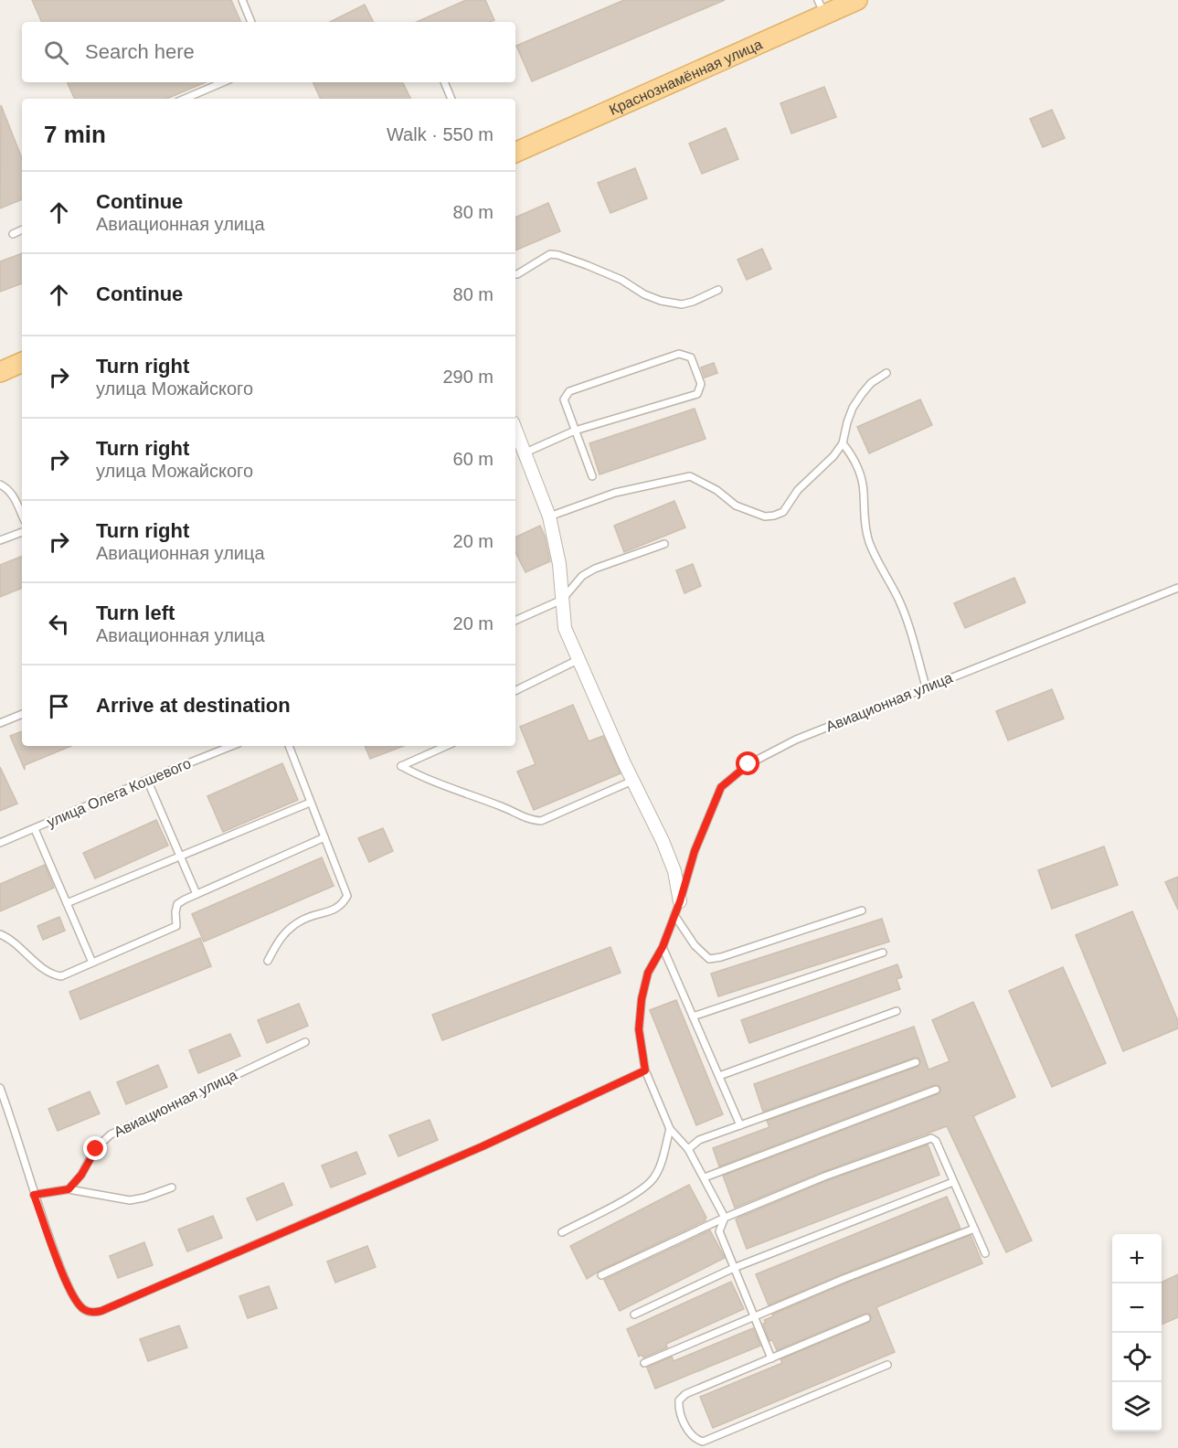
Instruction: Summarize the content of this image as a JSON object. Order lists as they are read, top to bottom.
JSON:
{
  "streets": {
    "main road": ["Краснознамённая улица"],
    "lane": ["Авиационная улица", "улица Олега Кошевого"]
  },
  "page": {
    "search": "Search here",
    "heading": ["7 min", "Walk · 550 m"],
    "list": [
      ["Continue", "Авиационная улица", "80 m"],
      ["Continue", "80 m"],
      ["Turn right", "улица Можайского", "290 m"],
      ["Turn right", "улица Можайского", "60 m"],
      ["Turn right", "Авиационная улица", "20 m"],
      ["Turn left", "Авиационная улица", "20 m"],
      "Arrive at destination"
    ],
    "map_buttons": ["+", "−"]
  }
}
